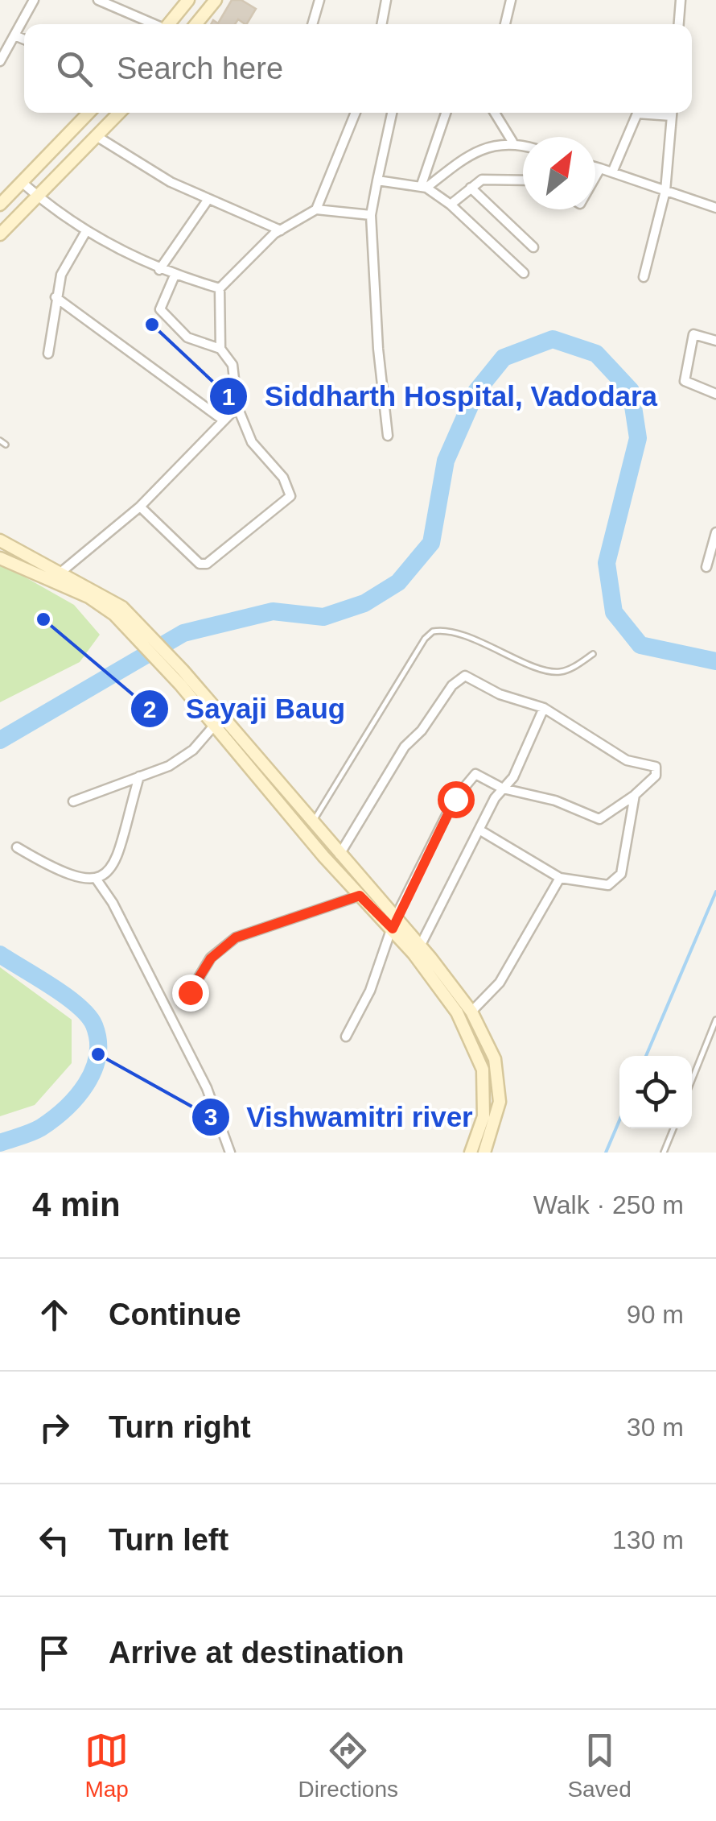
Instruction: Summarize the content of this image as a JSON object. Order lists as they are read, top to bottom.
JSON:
{
  "places": ["Siddharth Hospital, Vadodara", "Sayaji Baug", "Vishwamitri river"],
  "north": "top right",
  "page": {
    "search": "Search here",
    "heading": ["4 min", "Walk · 250 m"],
    "list": [
      ["Continue", "90 m"],
      ["Turn right", "30 m"],
      ["Turn left", "130 m"],
      "Arrive at destination"
    ],
    "nav": ["Map", "Directions", "Saved"]
  }
}
